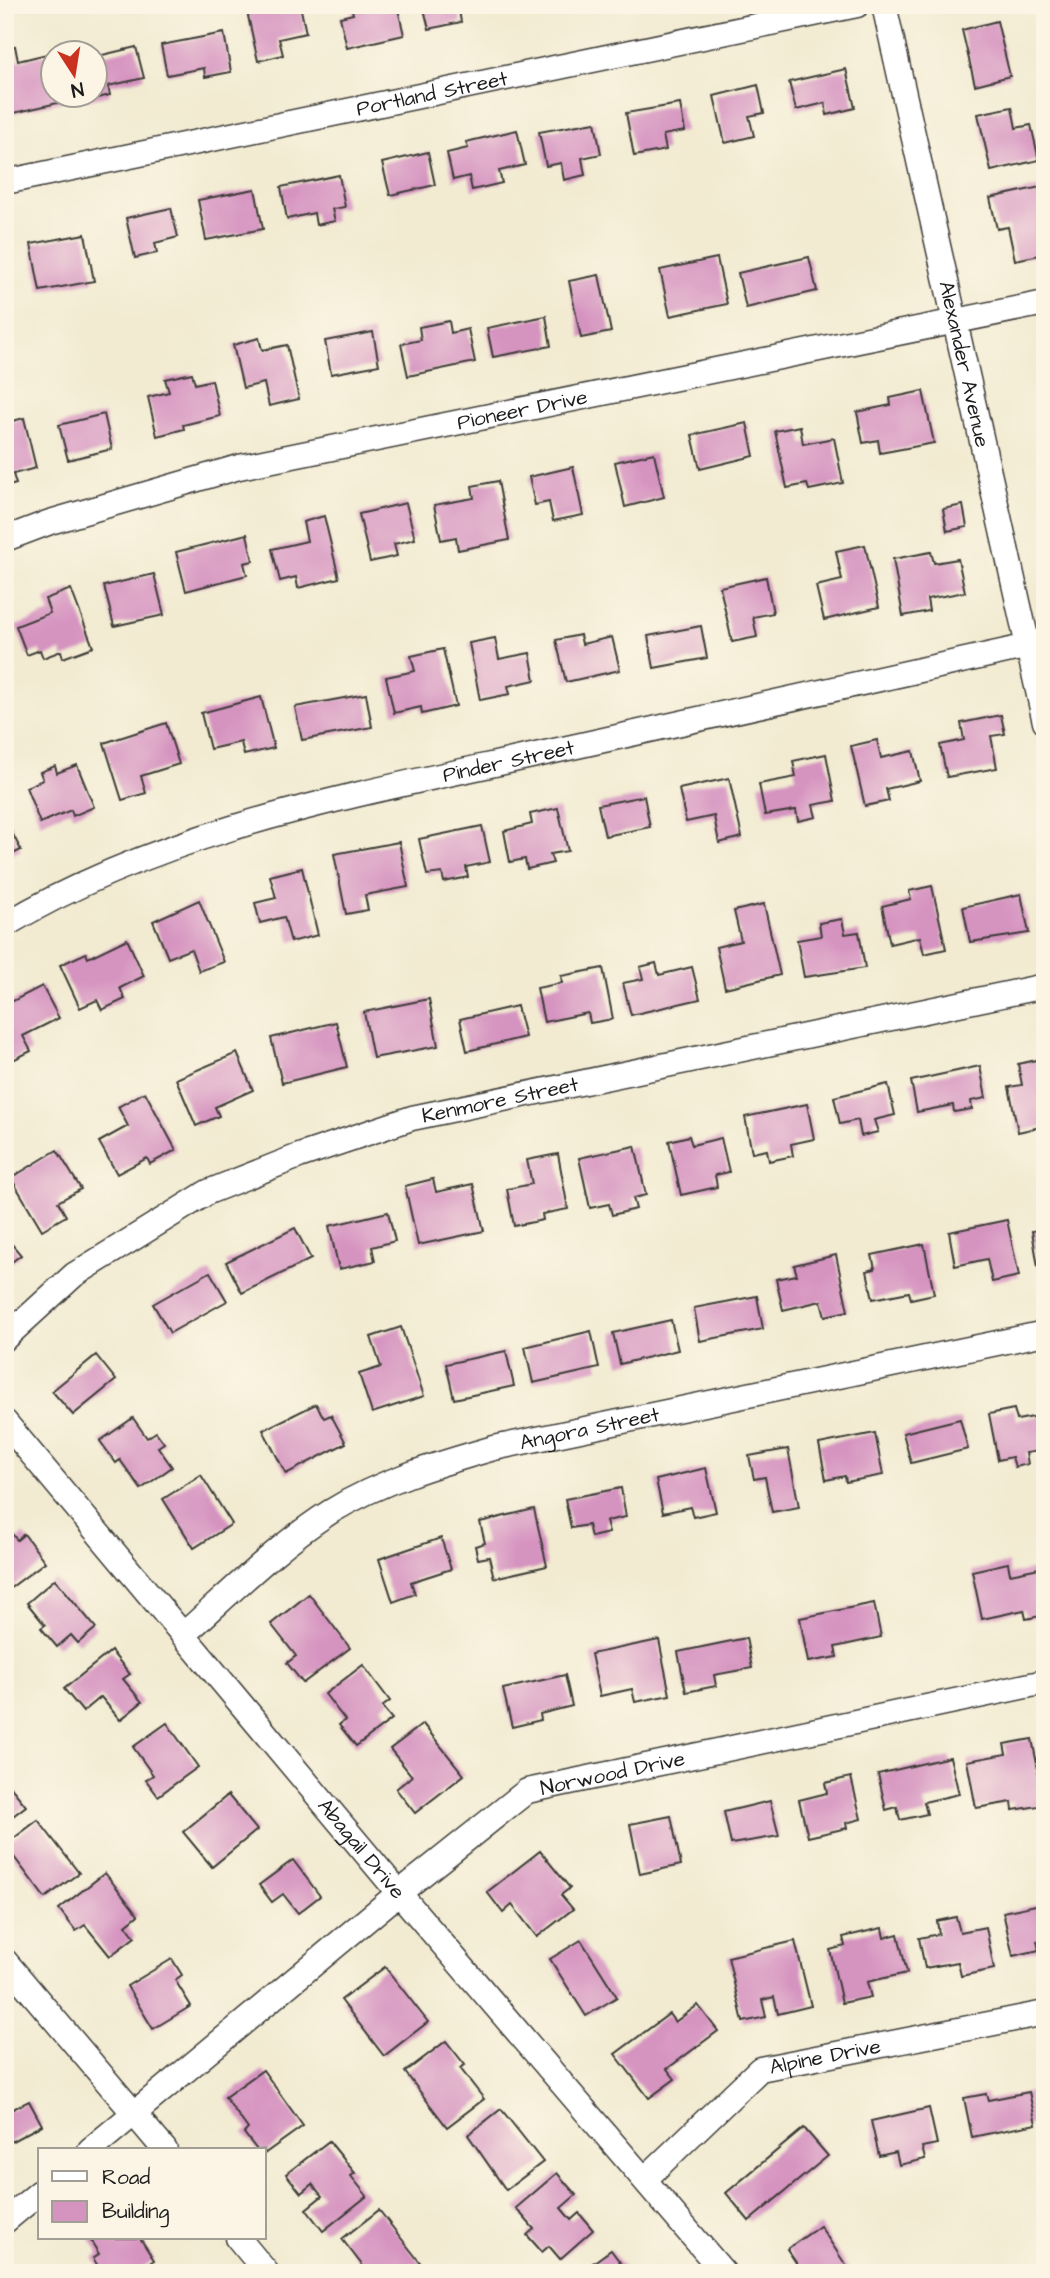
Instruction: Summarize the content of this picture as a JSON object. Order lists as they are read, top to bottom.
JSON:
{
  "streets": {
    "street": [
      "Portland Street",
      "Alexander Avenue",
      "Pioneer Drive",
      "Pinder Street",
      "Kenmore Street",
      "Angora Street",
      "Norwood Drive",
      "Abagail Drive",
      "Alpine Drive"
    ]
  },
  "crossings": [
    ["Alexander Avenue", "Pioneer Drive"],
    ["Alexander Avenue", "Pinder Street"],
    ["Angora Street", "Abagail Drive"],
    ["Norwood Drive", "Abagail Drive"],
    ["Abagail Drive", "Alpine Drive"]
  ],
  "legend": ["Road", "Building"],
  "north": "bottom"
}
